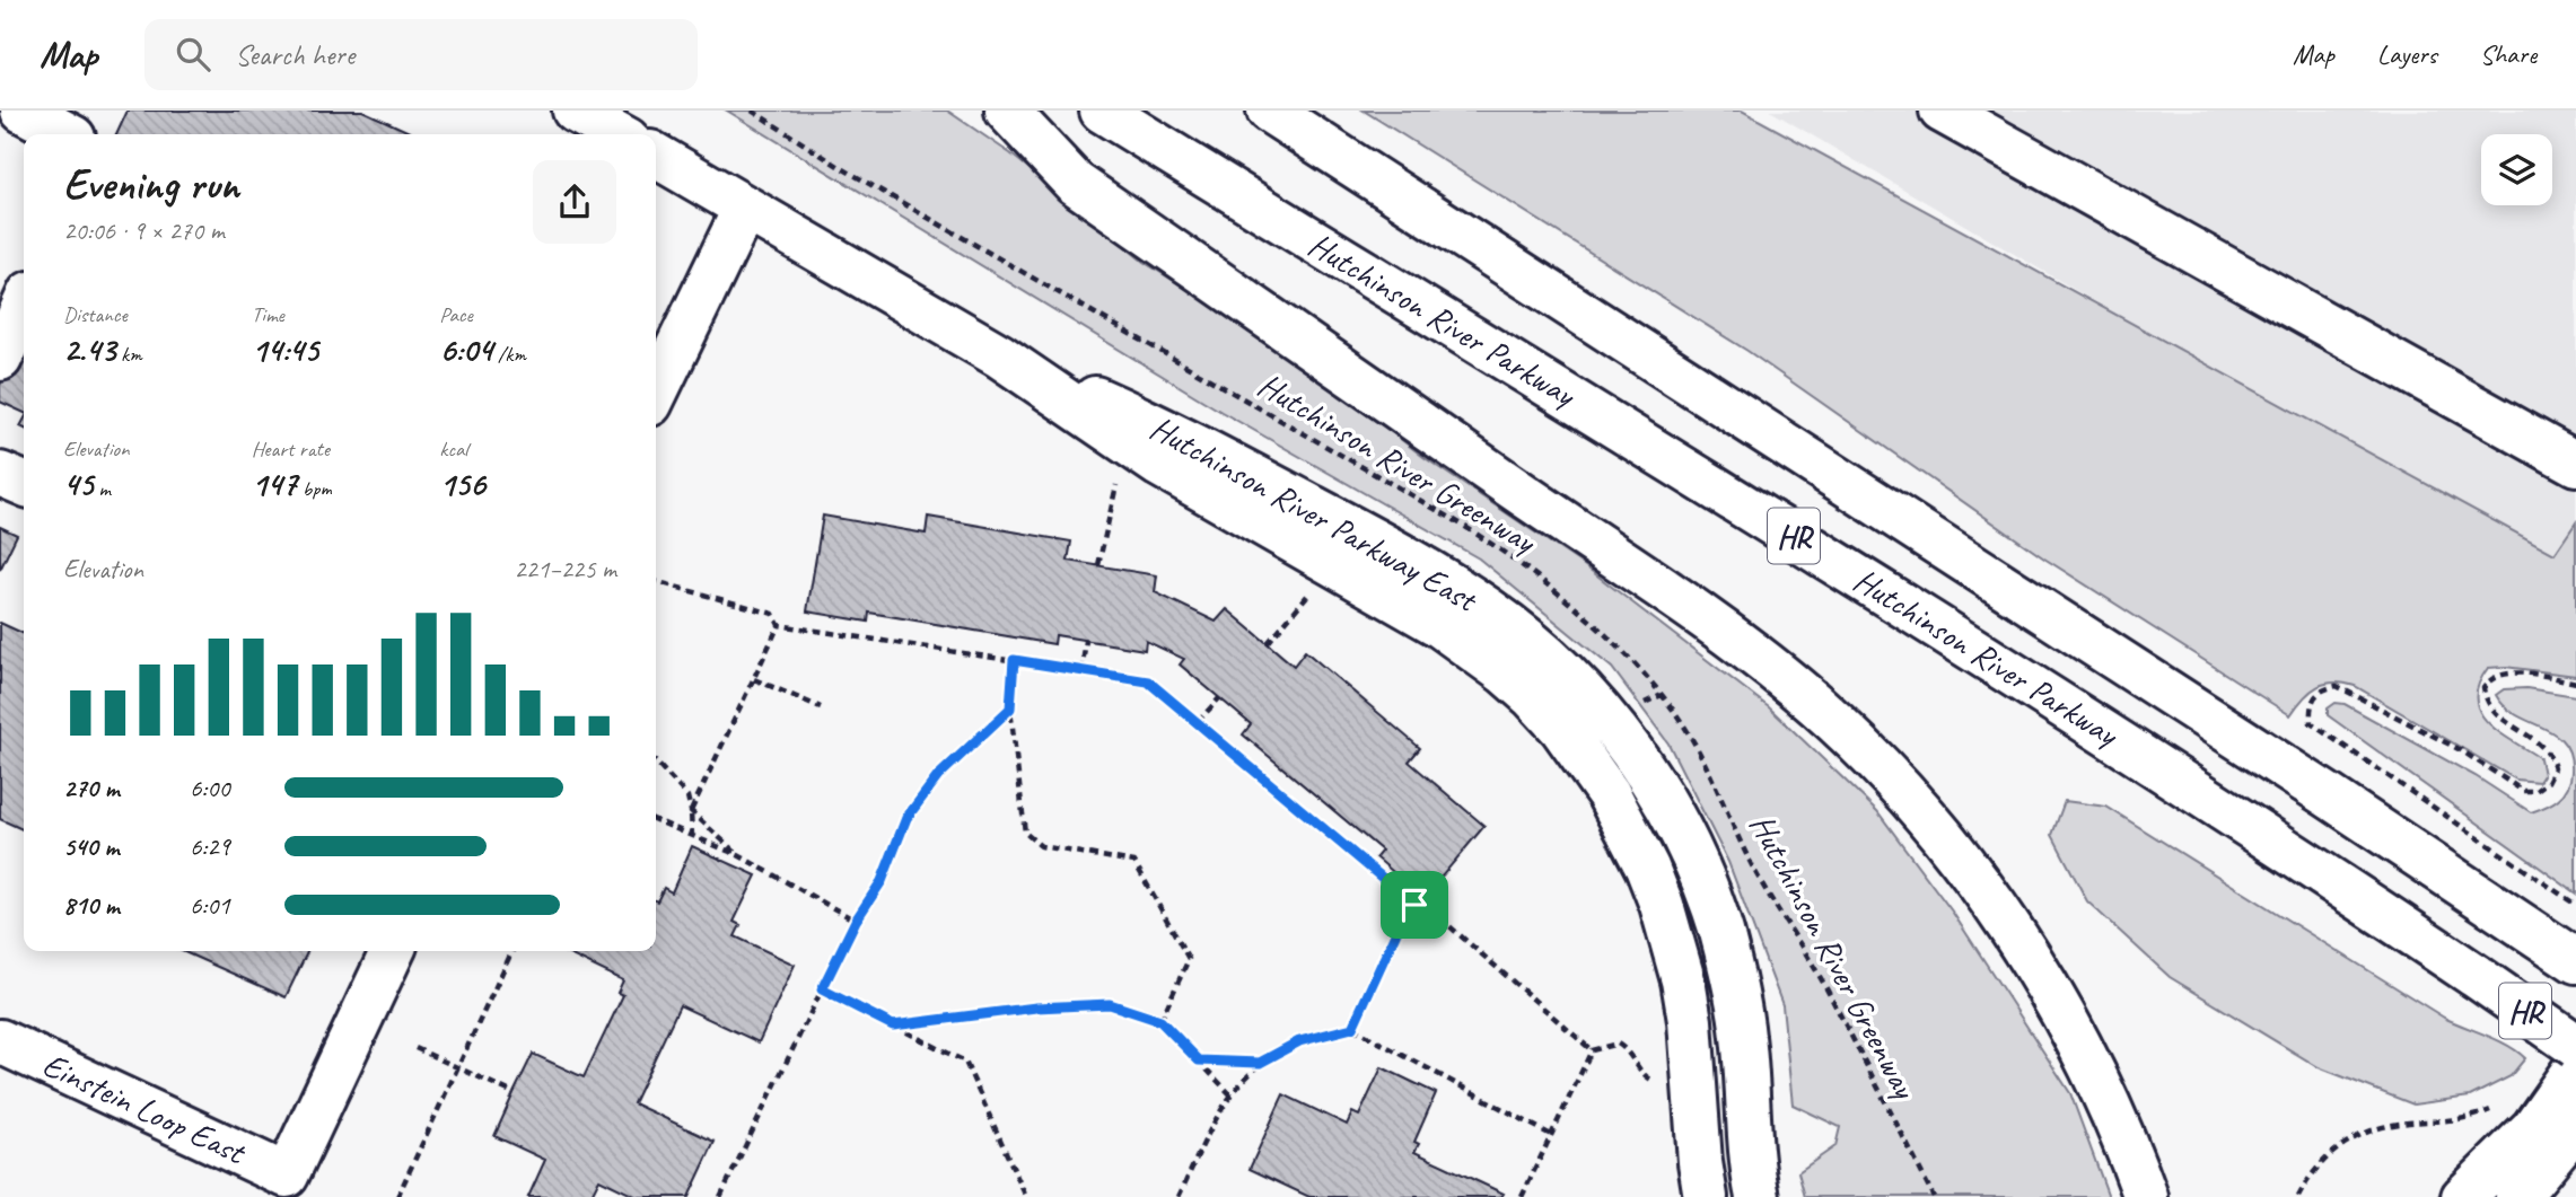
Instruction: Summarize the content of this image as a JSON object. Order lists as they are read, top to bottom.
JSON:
{
  "streets": {
    "main road": [
      "Hutchinson River Parkway",
      "Hutchinson River Parkway East",
      "HR",
      "Einstein Loop East"
    ],
    "path": ["Hutchinson River Greenway"]
  },
  "page": {
    "header": "Map",
    "search": "Search here",
    "nav": ["Map", "Layers", "Share"],
    "heading": ["Evening run", "20:06 · 9 × 270 m"],
    "stats": [
      ["Distance", "2.43 km"],
      ["Time", "14:45"],
      ["Pace", "6:04 /km"],
      ["Elevation", "45 m"],
      ["Heart rate", "147 bpm"],
      ["kcal", "156"]
    ],
    "chart": ["Elevation", "221–225 m"],
    "list": [
      {
        "name": "270 m",
        "note": "6:00"
      },
      {
        "name": "540 m",
        "note": "6:29"
      },
      {
        "name": "810 m",
        "note": "6:01"
      }
    ]
  }
}
